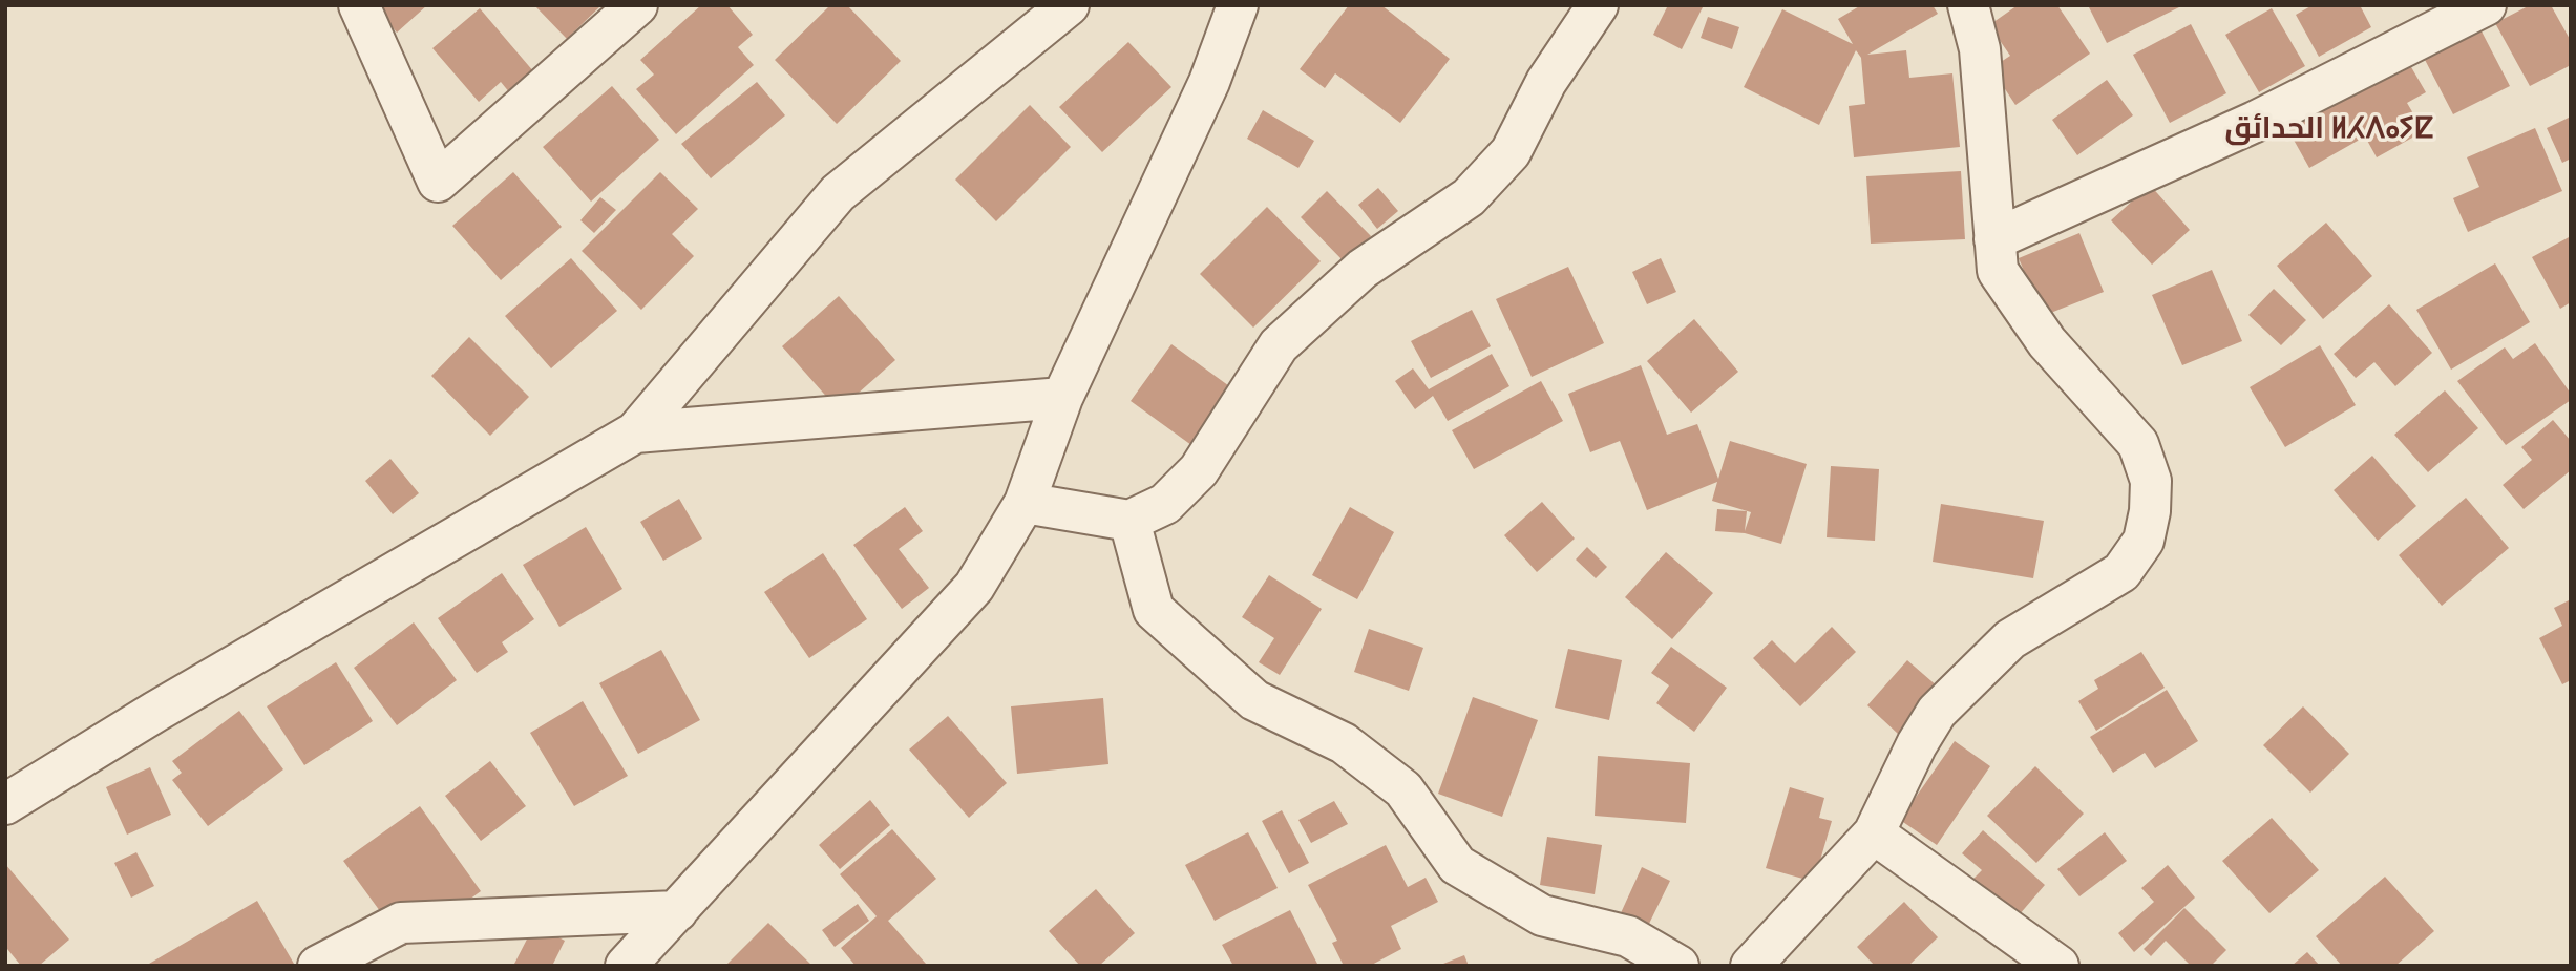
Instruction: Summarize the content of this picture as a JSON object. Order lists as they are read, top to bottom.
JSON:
{
  "districts": ["الحدائق ⵍⵃⴷⴰⵢⵇ"]
}
